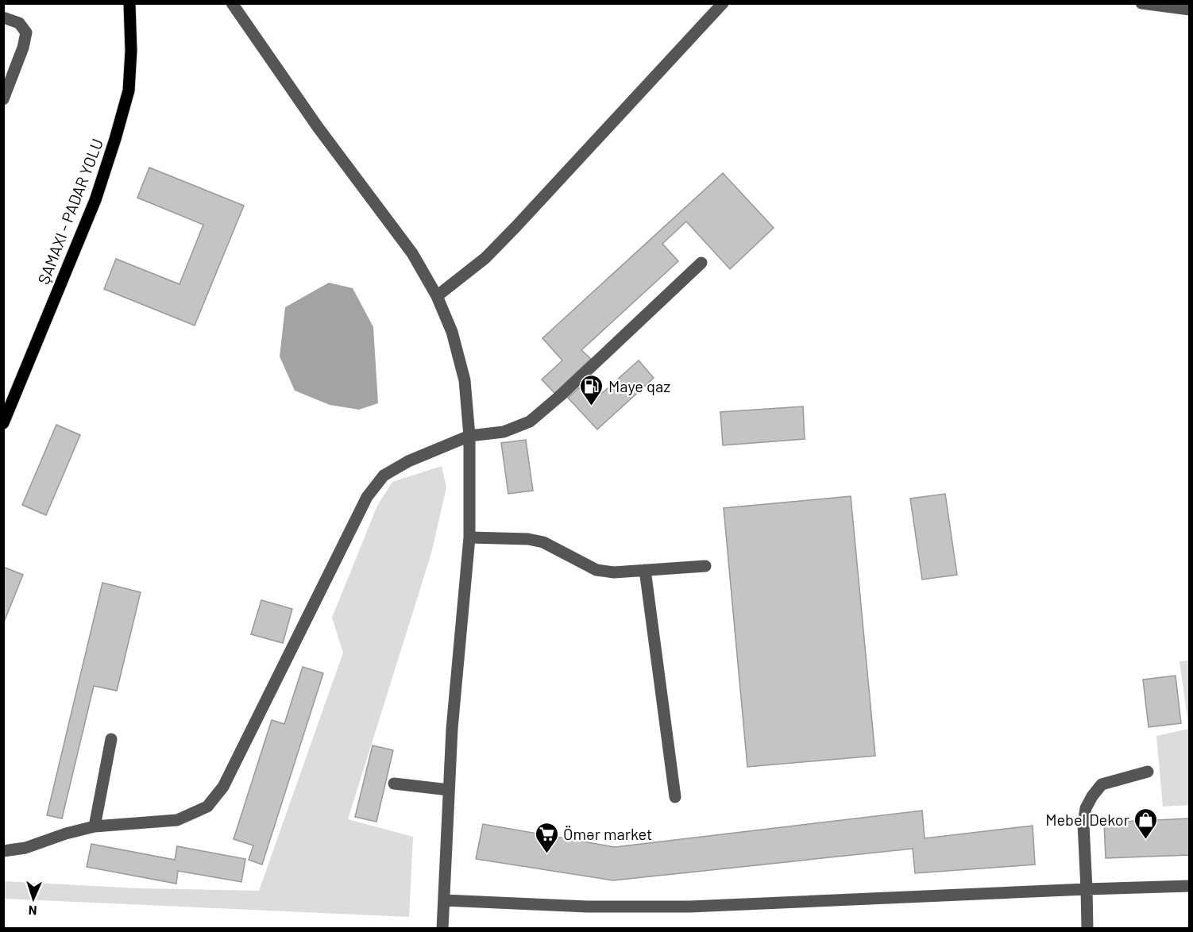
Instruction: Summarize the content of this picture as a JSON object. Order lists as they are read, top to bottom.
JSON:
{
  "places": {
    "fuel station": ["Maye qaz"],
    "shop": ["Mebel Dekor"],
    "supermarket": ["Ömər market"]
  },
  "north": "bottom"
}
